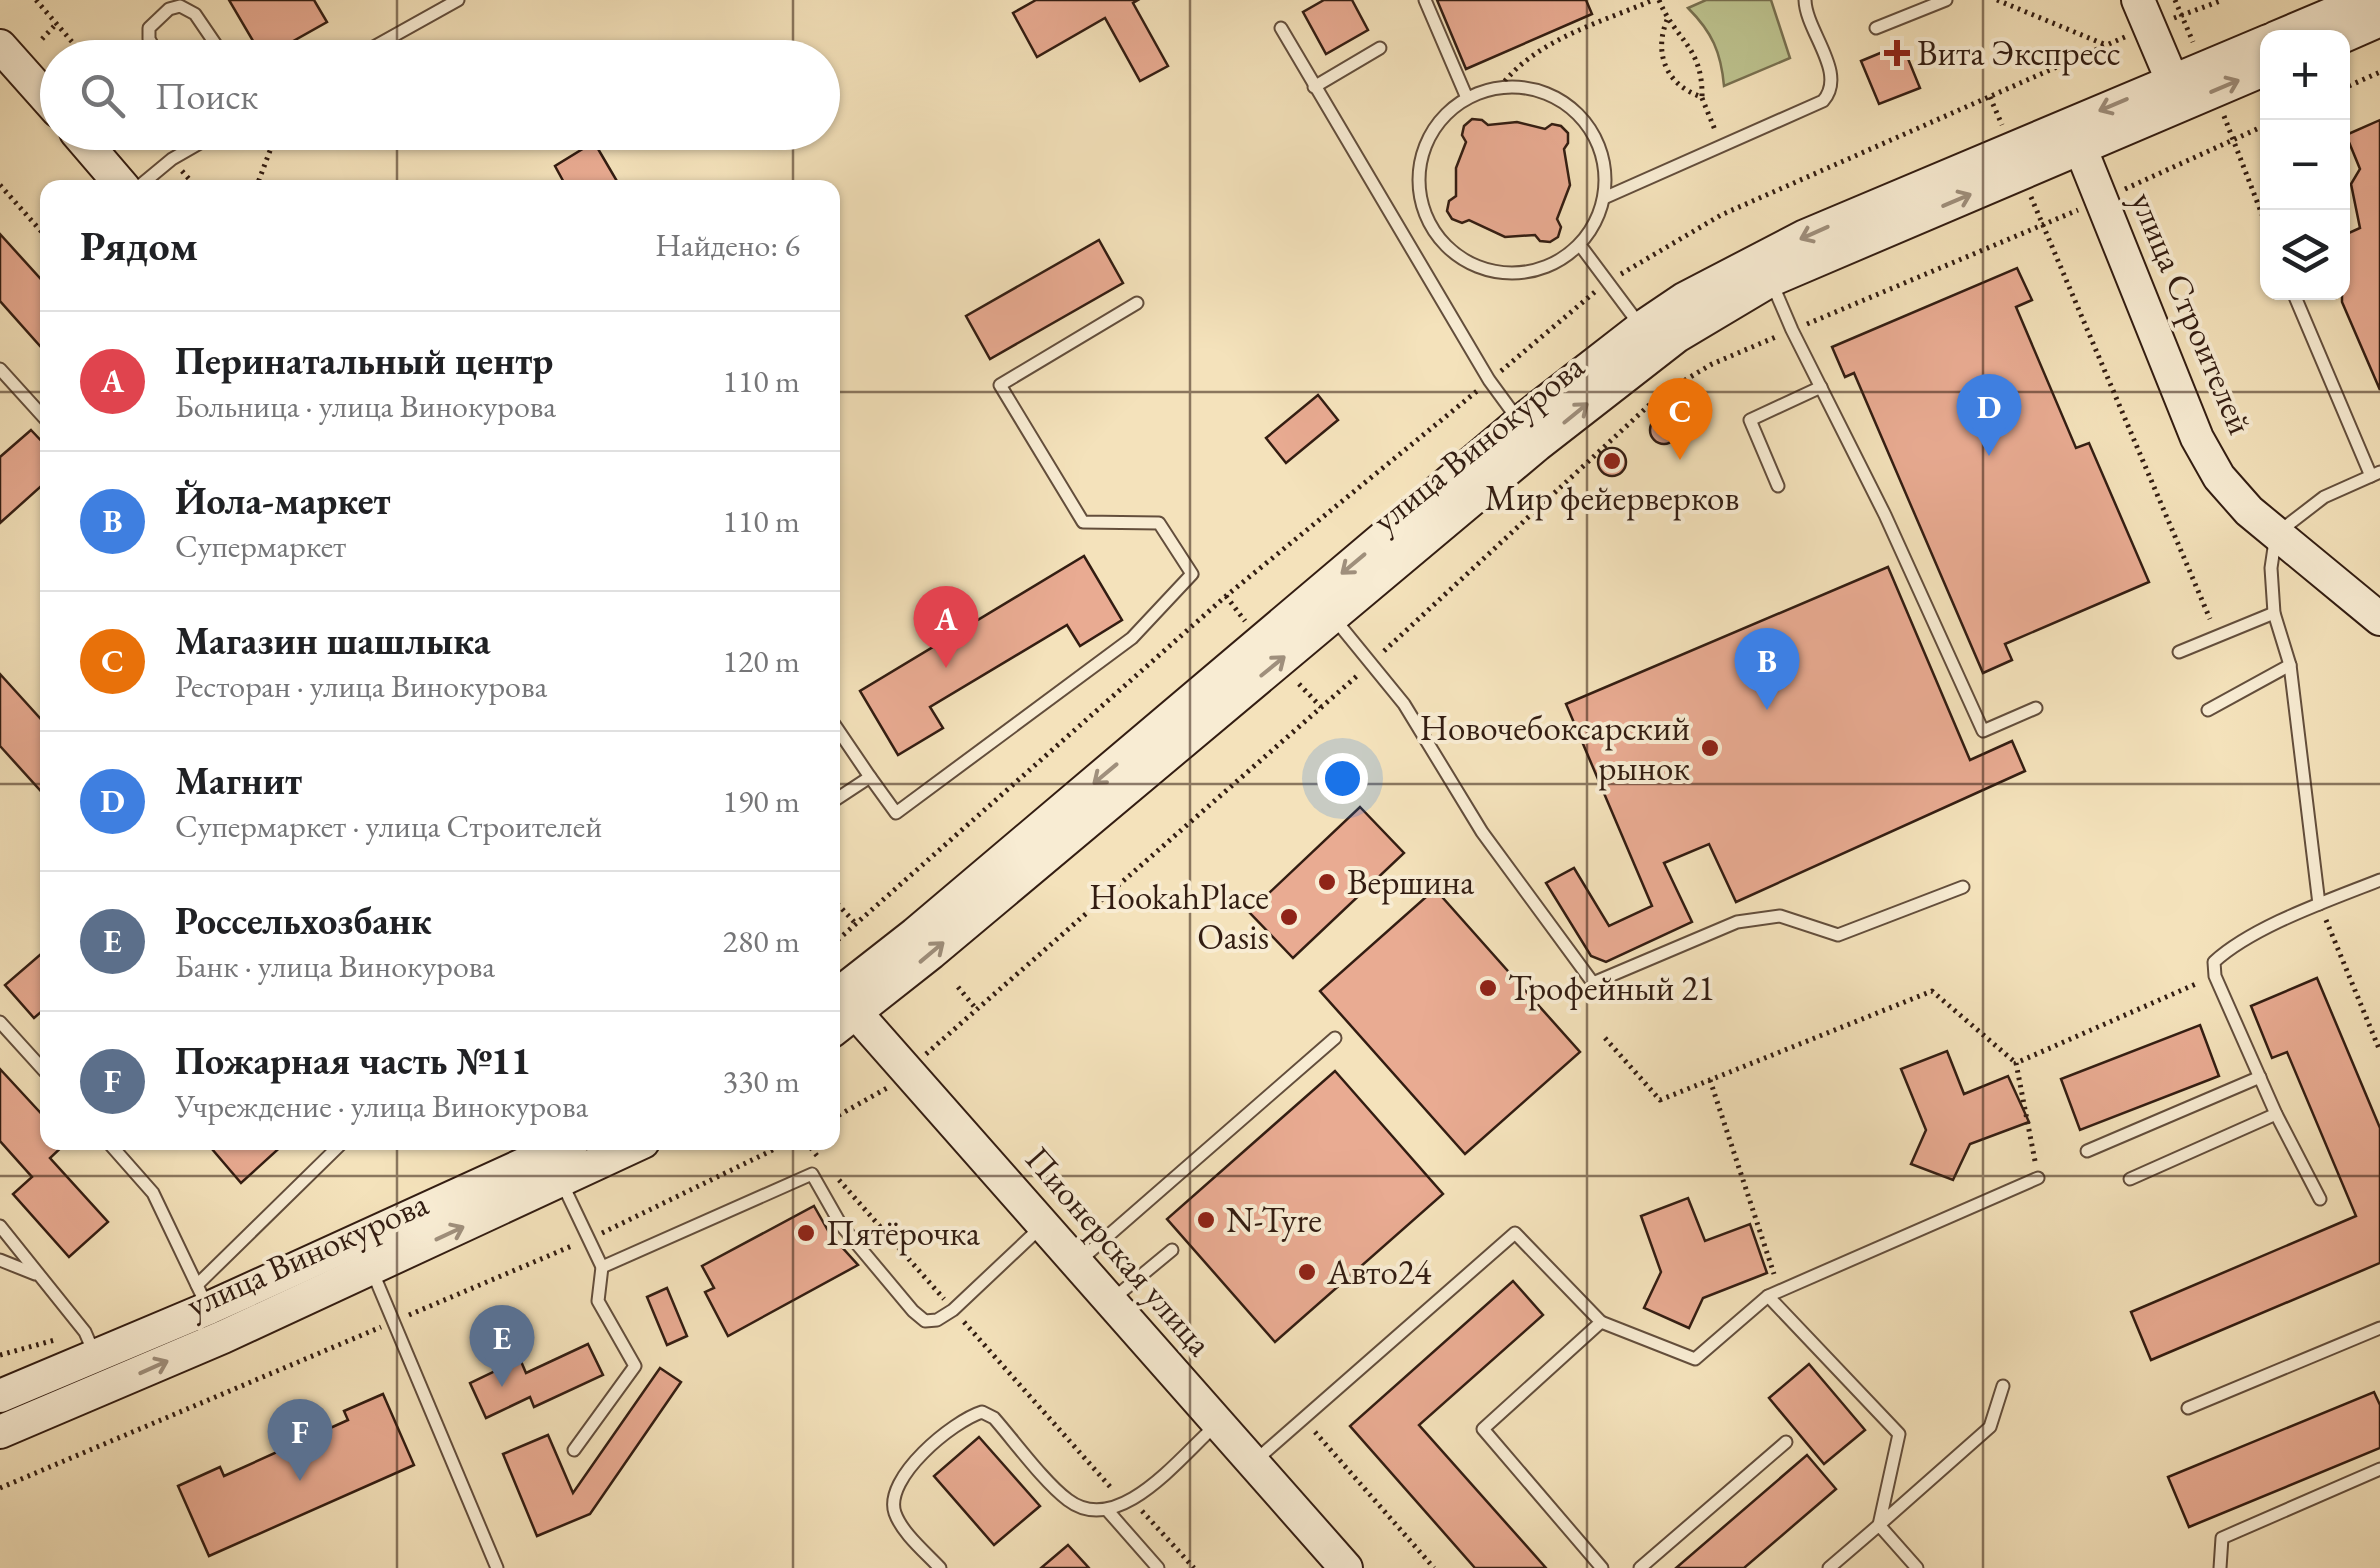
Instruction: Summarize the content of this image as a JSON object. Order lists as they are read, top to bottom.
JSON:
{
  "streets": {
    "main road": ["улица Строителей", "улица Винокурова", "Пионерская улица"]
  },
  "crossings": [
    ["улица Строителей", "улица Винокурова"]
  ],
  "places": {
    "health": ["Вита Экспресс"],
    "other": [
      "Мир фейерверков",
      "Новочебоксарский рынок",
      "Вершина",
      "HookahPlace Oasis",
      "Трофейный 21",
      "N-Tyre",
      "Пятёрочка",
      "Авто24"
    ]
  },
  "page": {
    "map_buttons": ["+", "−"],
    "search": "Поиск",
    "heading": ["Рядом", "Найдено: 6"],
    "list": [
      {
        "mark": "A",
        "name": "Перинатальный центр",
        "note": "Больница · улица Винокурова",
        "value": "110 m"
      },
      {
        "mark": "B",
        "name": "Йола-маркет",
        "note": "Супермаркет",
        "value": "110 m"
      },
      {
        "mark": "C",
        "name": "Магазин шашлыка",
        "note": "Ресторан · улица Винокурова",
        "value": "120 m"
      },
      {
        "mark": "D",
        "name": "Магнит",
        "note": "Супермаркет · улица Строителей",
        "value": "190 m"
      },
      {
        "mark": "E",
        "name": "Россельхозбанк",
        "note": "Банк · улица Винокурова",
        "value": "280 m"
      },
      {
        "mark": "F",
        "name": "Пожарная часть №11",
        "note": "Учреждение · улица Винокурова",
        "value": "330 m"
      }
    ],
    "pins": [
      "D",
      "C",
      "A",
      "B",
      "E",
      "F"
    ]
  }
}
